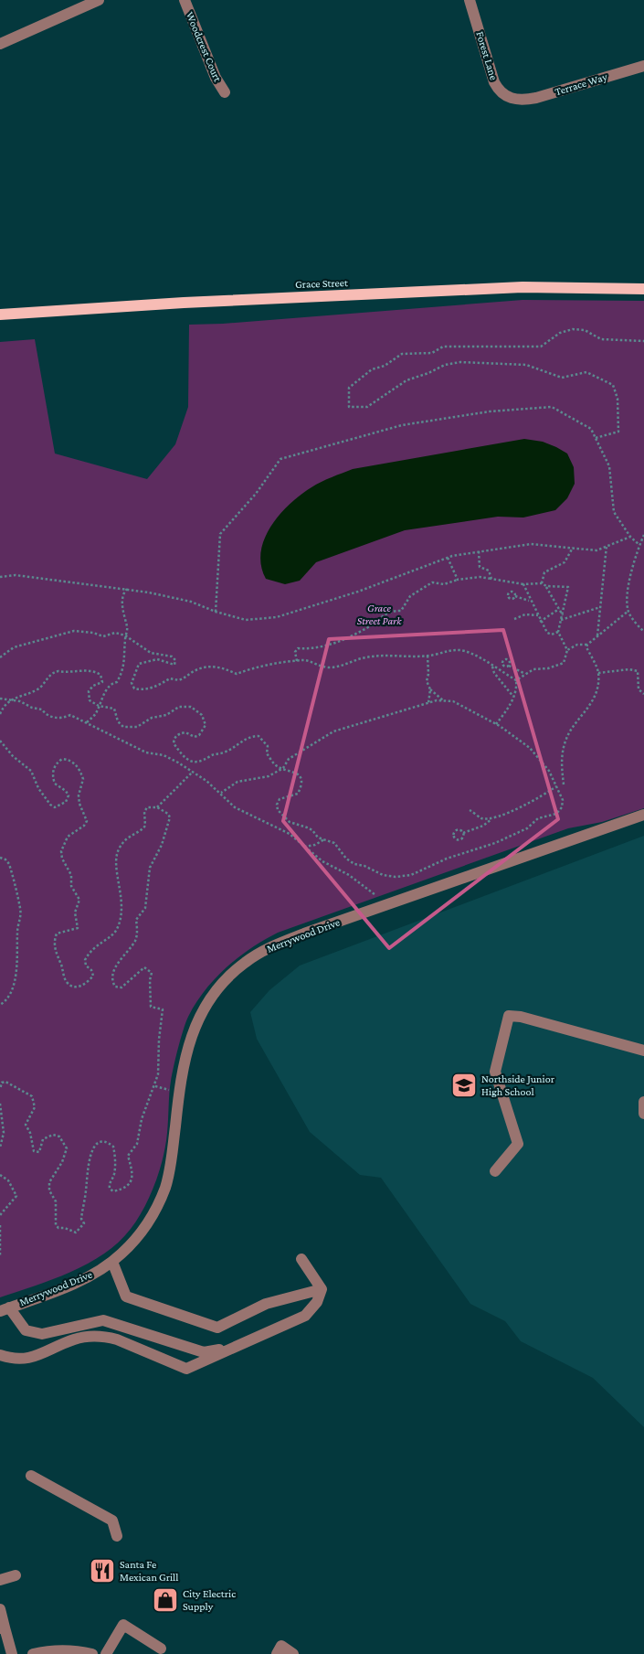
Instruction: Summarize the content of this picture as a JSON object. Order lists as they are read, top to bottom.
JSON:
{
  "streets": {
    "main road": ["Grace Street"],
    "street": [
      "Woodcrest Court",
      "Forest Lane",
      "Terrace Way",
      "Merrywood Drive"
    ]
  },
  "crossings": [
    ["Forest Lane", "Terrace Way"]
  ],
  "parks": ["Grace Street Park"],
  "places": {
    "school or university": ["Northside Junior High School"],
    "restaurant": ["Santa Fe Mexican Grill"],
    "shop": ["City Electric Supply"]
  }
}
